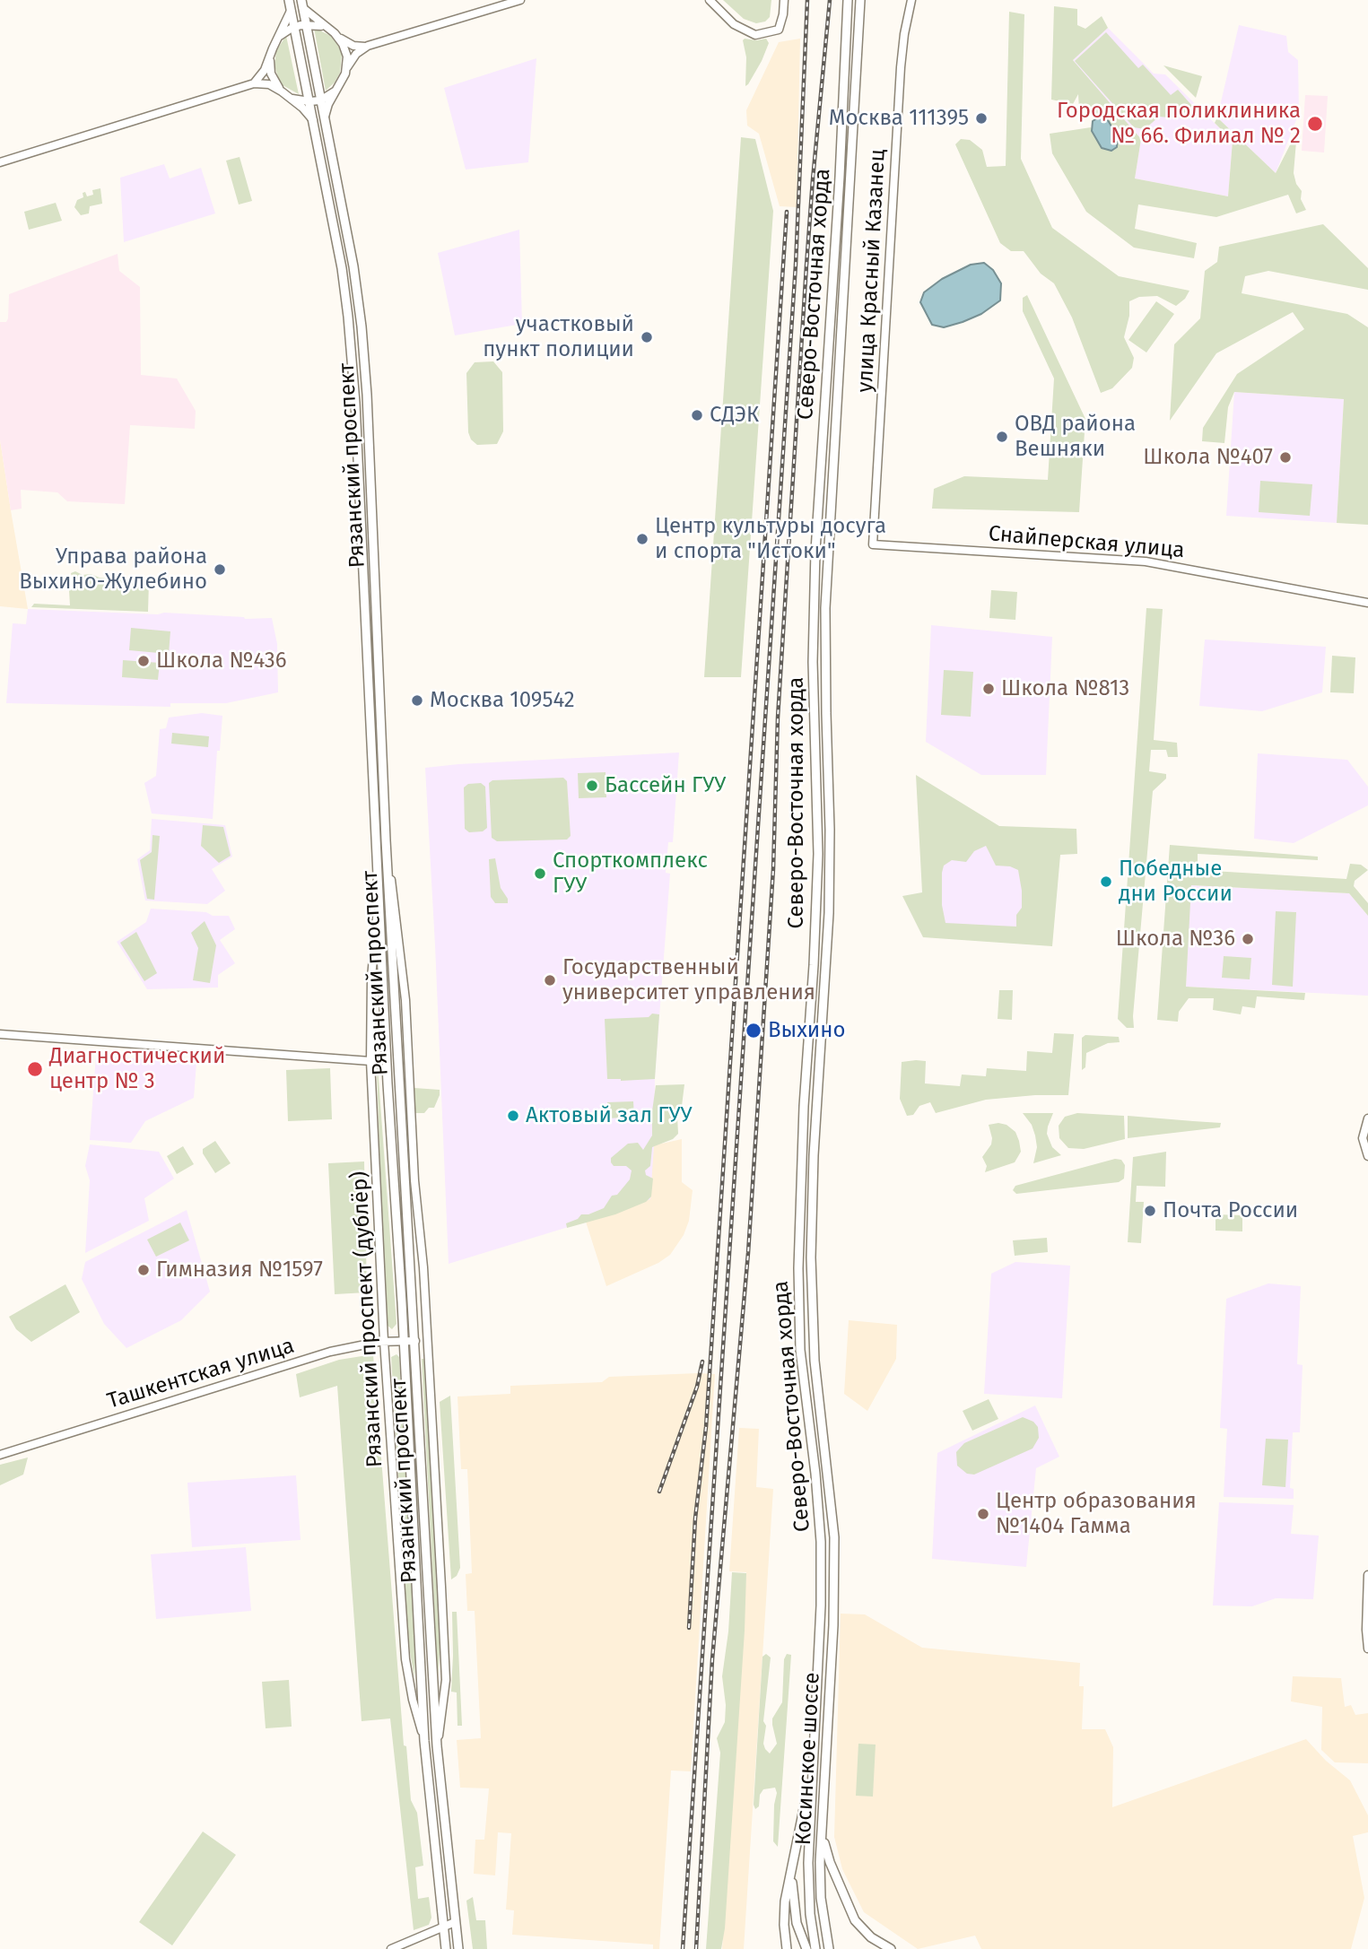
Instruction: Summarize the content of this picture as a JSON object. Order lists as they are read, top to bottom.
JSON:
{
  "streets": {
    "main road": ["Северо-Восточная хорда", "Рязанский проспект", "Косинское шоссе"],
    "street": [
      "улица Красный Казанец",
      "Снайперская улица",
      "Рязанский проспект (дублёр)",
      "Ташкентская улица"
    ]
  },
  "crossings": [
    ["улица Красный Казанец", "Снайперская улица"],
    ["Северо-Восточная хорда", "Косинское шоссе"],
    ["Рязанский проспект", "Рязанский проспект (дублёр)"],
    ["Рязанский проспект", "Ташкентская улица"],
    ["Рязанский проспект (дублёр)", "Ташкентская улица"]
  ],
  "places": [
    "Москва 111395",
    "Городская поликлиника № 66. Филиал № 2",
    "участковый пункт полиции",
    "СДЭК",
    "ОВД района Вешняки",
    "Школа №407",
    "Центр культуры досуга и спорта \"Истоки\"",
    "Управа района Выхино-Жулебино",
    "Школа №436",
    "Школа №813",
    "Москва 109542",
    "Бассейн ГУУ",
    "Спорткомплекс ГУУ",
    "Победные дни России",
    "Школа №36",
    "Государственный университет управления",
    "Выхино",
    "Диагностический центр № 3",
    "Актовый зал ГУУ",
    "Почта России",
    "Гимназия №1597",
    "Центр образования №1404 Гамма"
  ]
}
